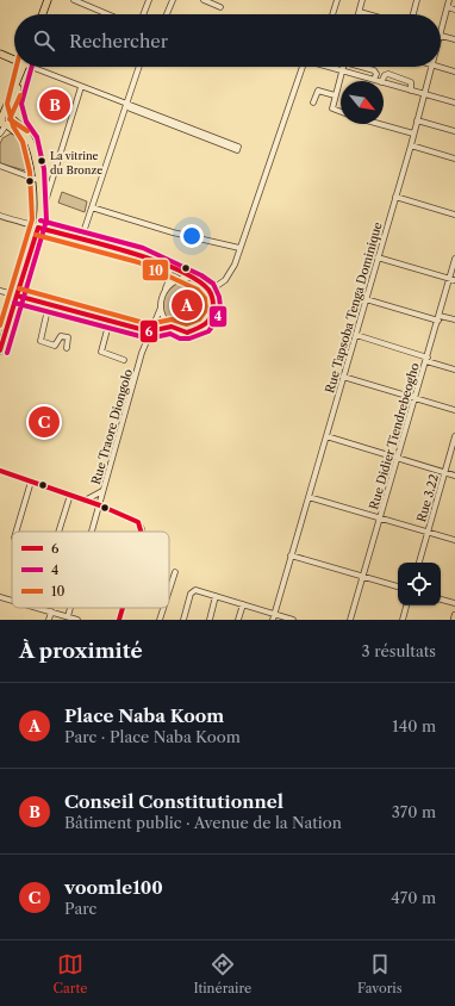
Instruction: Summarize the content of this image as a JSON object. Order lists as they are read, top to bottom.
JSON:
{
  "streets": {
    "street": [
      "Rue Tapsoba Tenga Dominique",
      "Rue Traore Diongolo",
      "Rue Didier Tiendrebeogho",
      "Rue 3.22"
    ]
  },
  "places": ["La vitrine du Bronze"],
  "lines": ["transit line 4", "transit line 10", "transit line 6"],
  "legend": ["6", "4", "10"],
  "north": "bottom right",
  "page": {
    "search": "Rechercher",
    "pins": ["B", "A", "C"],
    "heading": ["À proximité", "3 résultats"],
    "list": [
      {
        "mark": "A",
        "name": "Place Naba Koom",
        "note": "Parc · Place Naba Koom",
        "value": "140 m"
      },
      {
        "mark": "B",
        "name": "Conseil Constitutionnel",
        "note": "Bâtiment public · Avenue de la Nation",
        "value": "370 m"
      },
      {
        "mark": "C",
        "name": "voomle100",
        "note": "Parc",
        "value": "470 m"
      }
    ],
    "nav": ["Carte", "Itinéraire", "Favoris"]
  }
}
